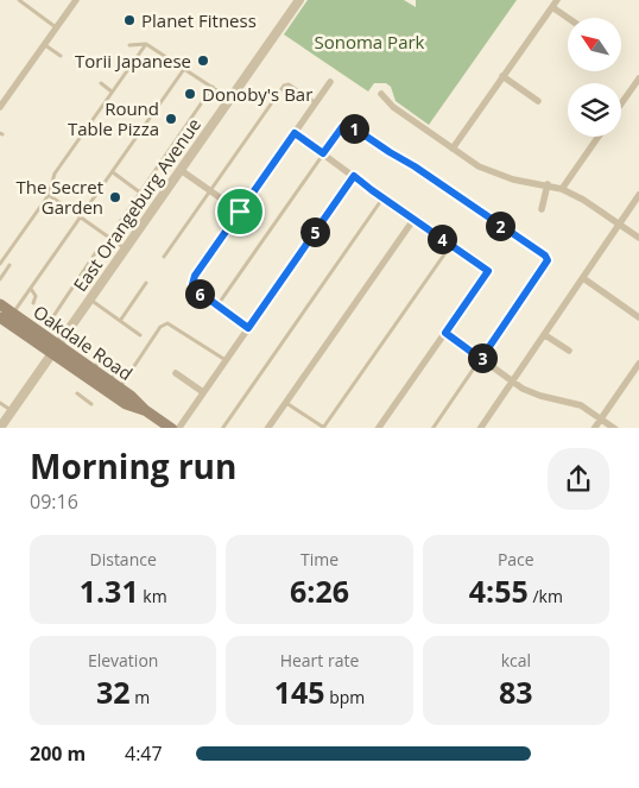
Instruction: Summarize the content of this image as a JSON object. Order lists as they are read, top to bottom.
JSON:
{
  "streets": {
    "main road": ["Oakdale Road"],
    "street": ["East Orangeburg Avenue"]
  },
  "crossings": [
    ["East Orangeburg Avenue", "Oakdale Road"]
  ],
  "parks": ["Sonoma Park"],
  "places": [
    "Planet Fitness",
    "Torii Japanese",
    "Donoby's Bar",
    "Round Table Pizza",
    "The Secret Garden"
  ],
  "north": "top left",
  "page": {
    "pins": [
      "1",
      "2",
      "5",
      "4",
      "6",
      "3"
    ],
    "heading": ["Morning run", "09:16"],
    "stats": [
      ["Distance", "1.31 km"],
      ["Time", "6:26"],
      ["Pace", "4:55 /km"],
      ["Elevation", "32 m"],
      ["Heart rate", "145 bpm"],
      ["kcal", "83"]
    ],
    "list": [
      {
        "name": "200 m",
        "note": "4:47"
      }
    ]
  }
}
